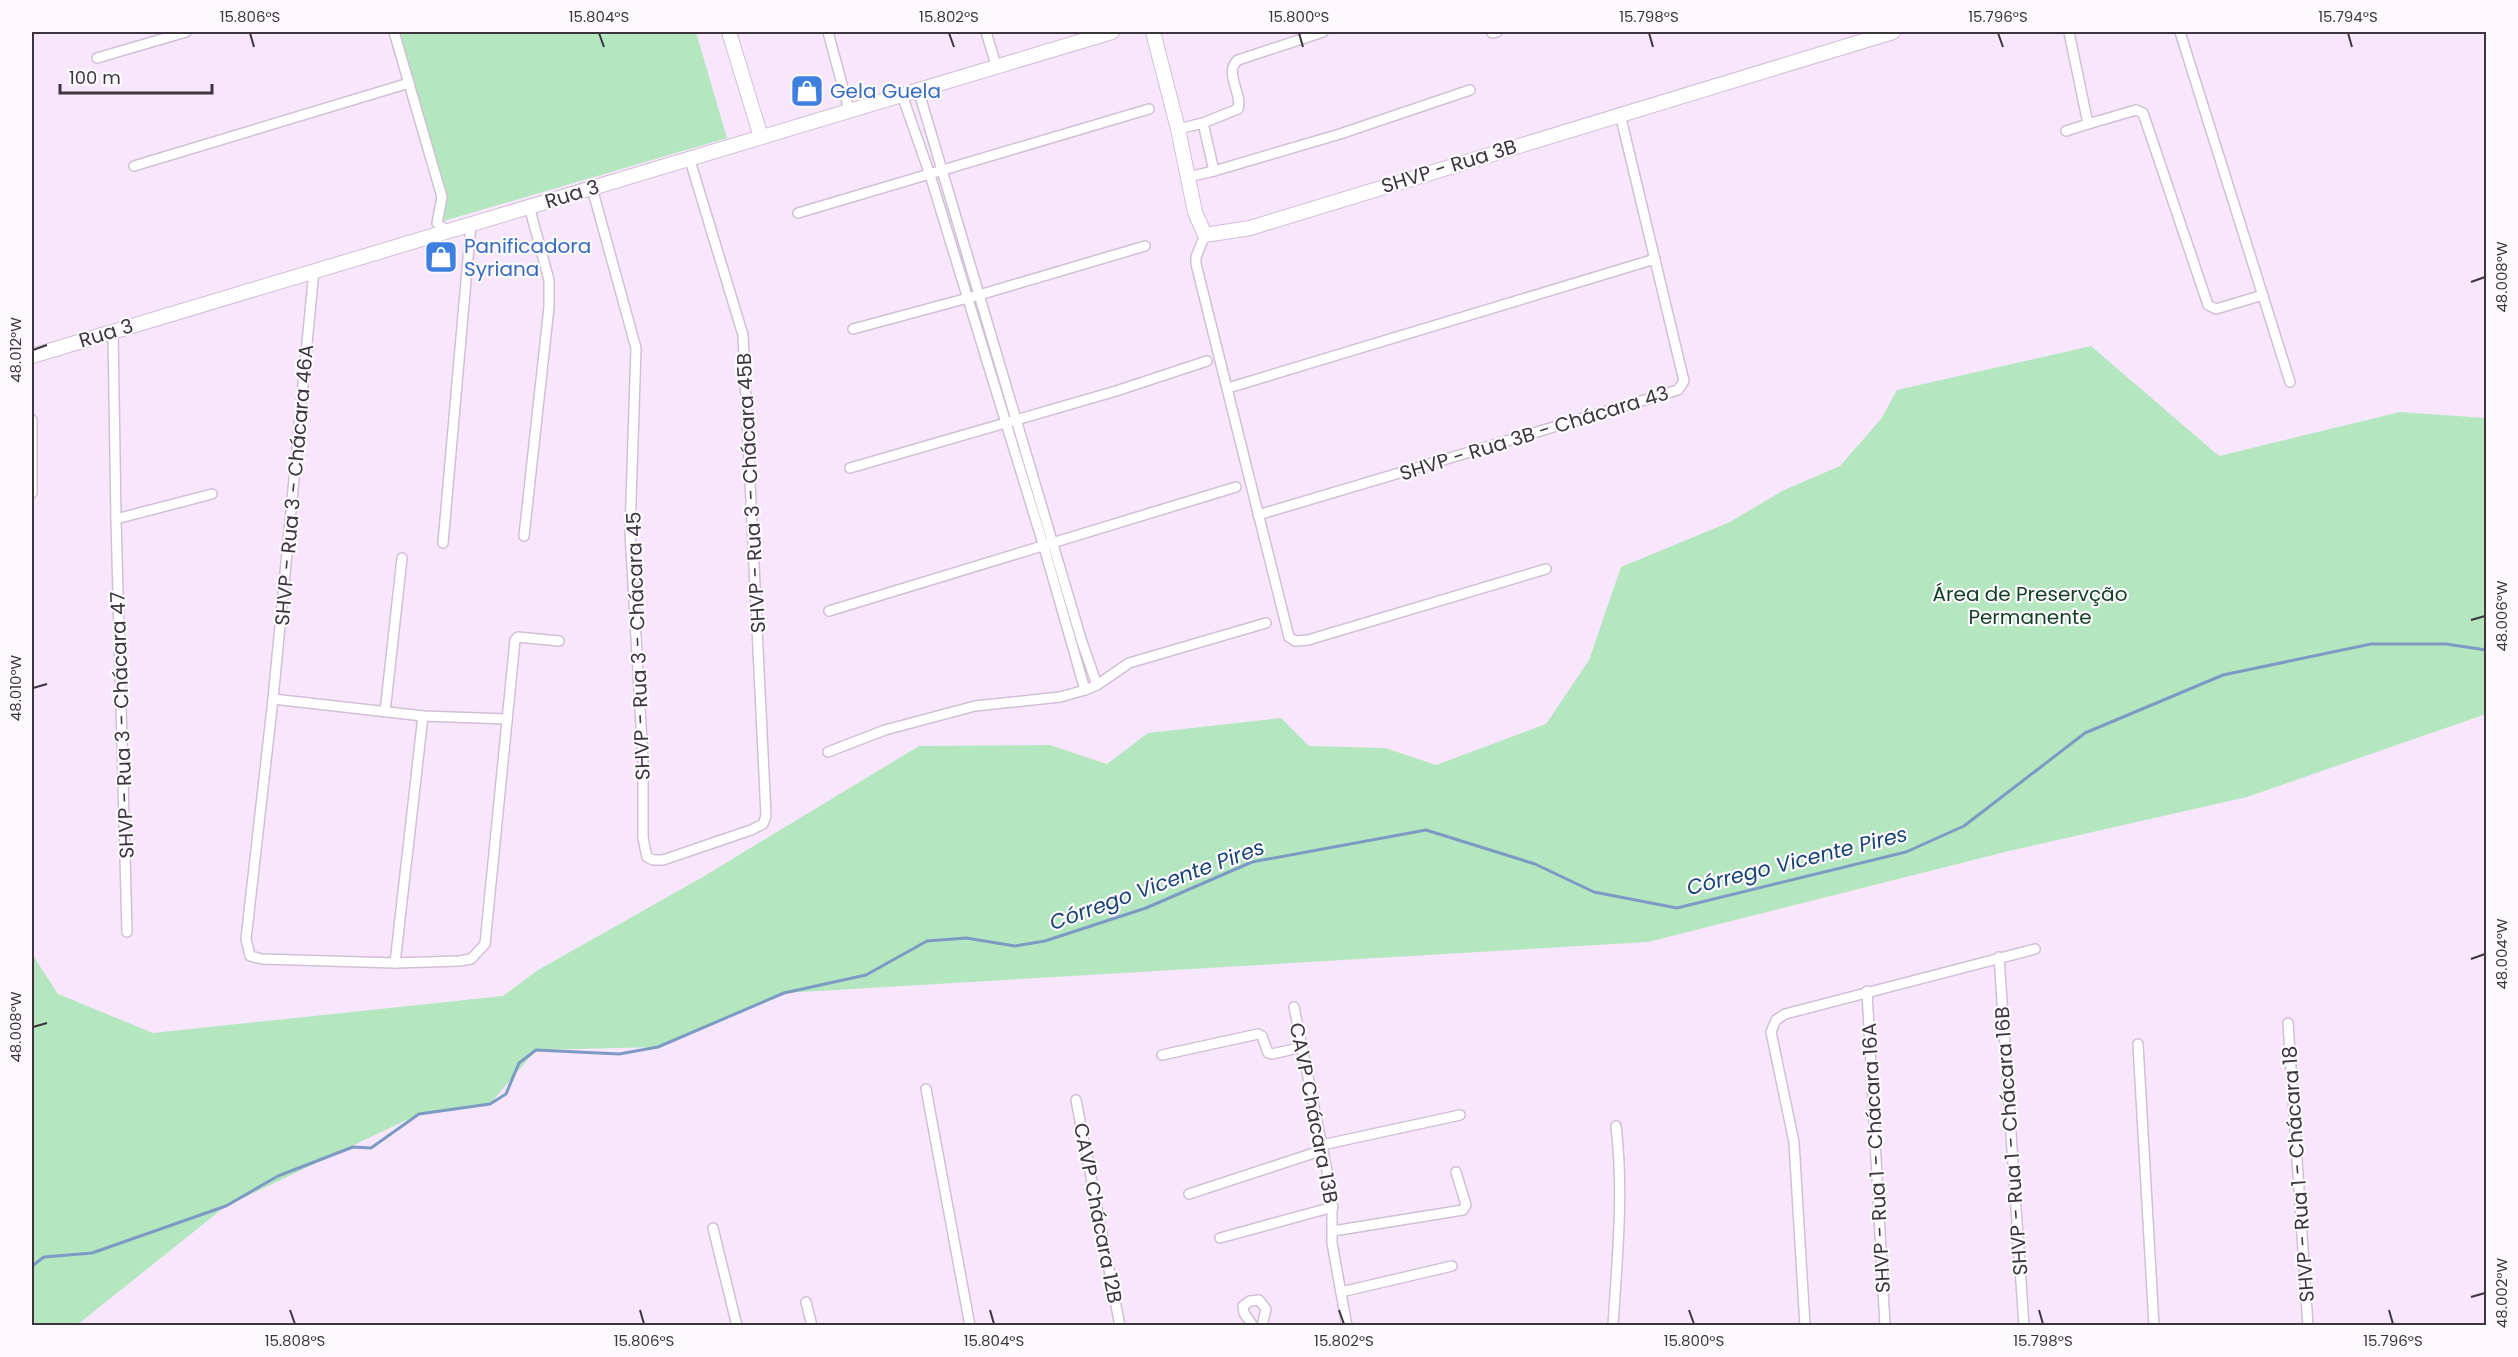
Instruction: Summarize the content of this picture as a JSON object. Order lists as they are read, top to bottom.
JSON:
{
  "streets": {
    "main road": ["SHVP - Rua 3B", "Rua 3"],
    "street": [
      "SHVP - Rua 3B - Chácara 43",
      "SHVP - Rua 3 - Chácara 46A",
      "SHVP - Rua 3 - Chácara 45B",
      "SHVP - Rua 3 - Chácara 45",
      "SHVP - Rua 3 - Chácara 47",
      "CAVP Chácara 13B",
      "SHVP - Rua 1 - Chácara 16B",
      "SHVP - Rua 1 - Chácara 16A",
      "SHVP - Rua 1 - Chácara 18",
      "CAVP Chácara 12B"
    ]
  },
  "crossings": [
    ["SHVP - Rua 3B", "SHVP - Rua 3B - Chácara 43"],
    ["Rua 3", "SHVP - Rua 3 - Chácara 46A"],
    ["Rua 3", "SHVP - Rua 3 - Chácara 45B"],
    ["Rua 3", "SHVP - Rua 3 - Chácara 45"],
    ["Rua 3", "SHVP - Rua 3 - Chácara 47"],
    ["SHVP - Rua 3 - Chácara 45B", "SHVP - Rua 3 - Chácara 45"]
  ],
  "water": ["Córrego Vicente Pires"],
  "parks": ["Área de Preservção Permanente"],
  "places": {
    "shop": ["Gela Guela", "Panificadora Syriana"]
  },
  "scale_bar": "100 m",
  "coordinates": [
    "15.806°S",
    "15.804°S",
    "15.802°S",
    "15.800°S",
    "15.798°S",
    "15.796°S",
    "15.794°S",
    "48.008°W",
    "48.012°W",
    "48.006°W",
    "48.010°W",
    "48.004°W",
    "48.002°W",
    "15.808°S"
  ]
}
